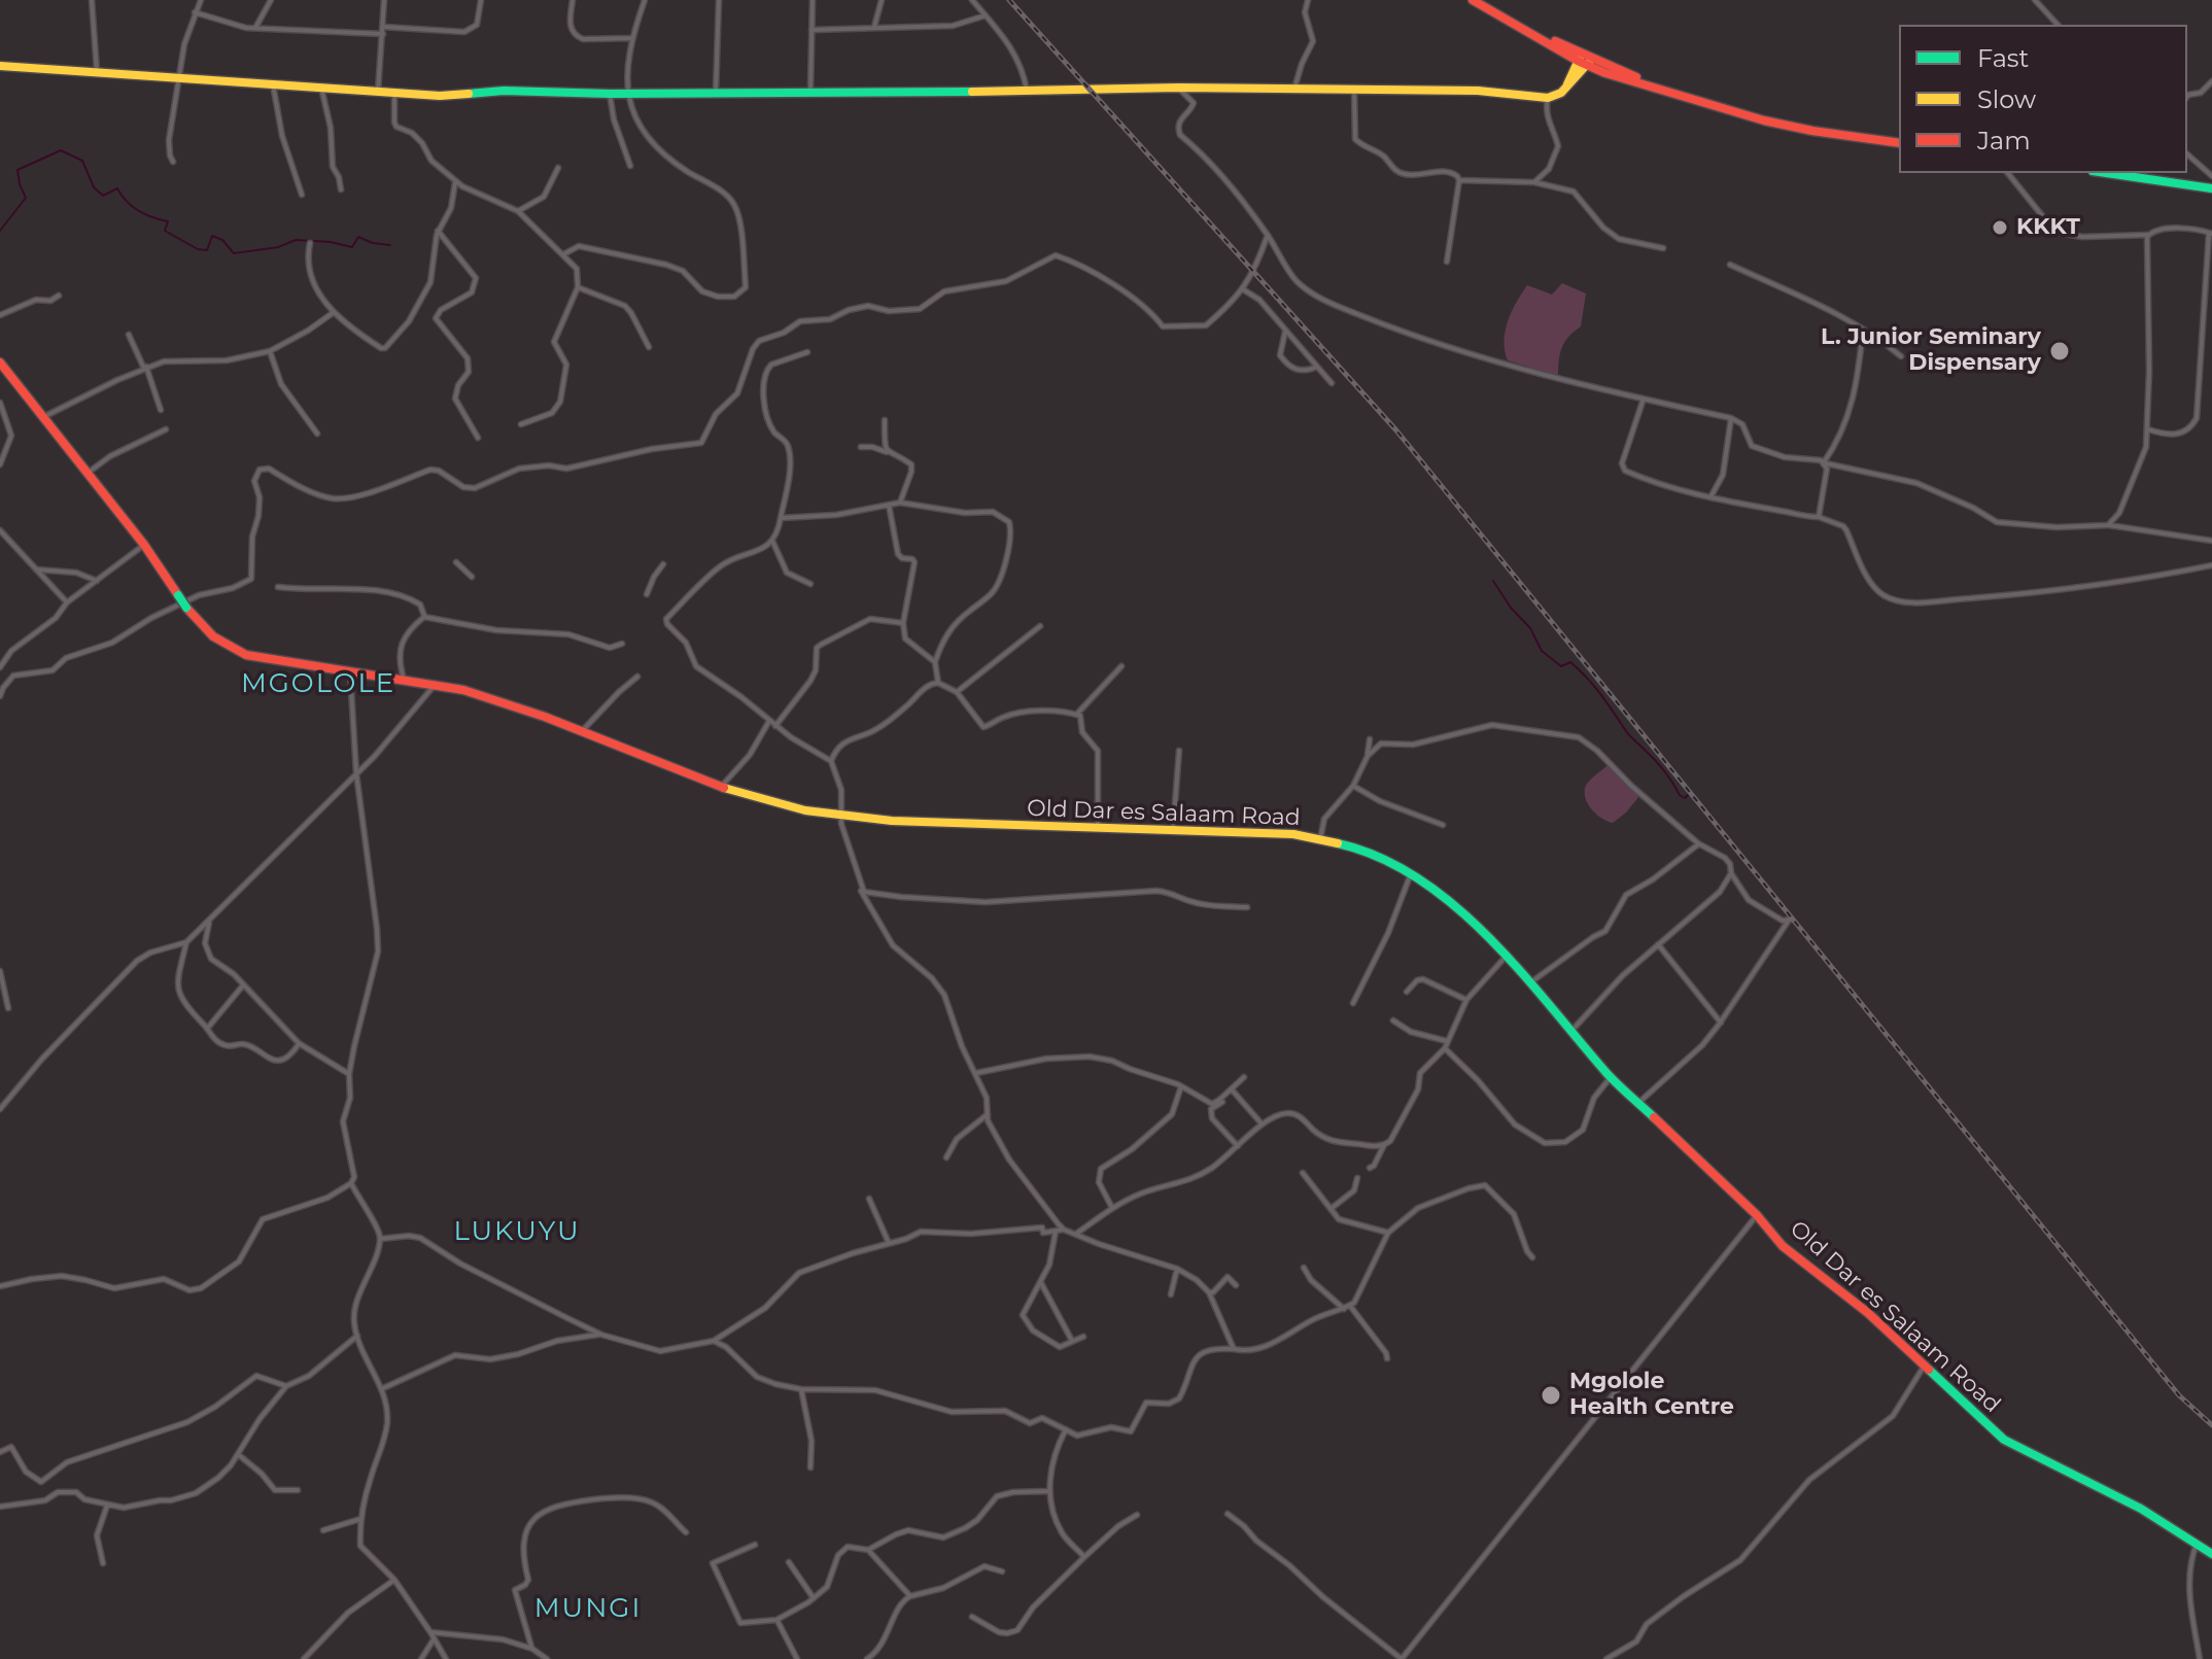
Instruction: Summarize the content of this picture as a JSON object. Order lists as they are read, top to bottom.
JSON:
{
  "streets": {
    "main road": ["Old Dar es Salaam Road"]
  },
  "districts": ["MGOLOLE", "LUKUYU", "MUNGI"],
  "places": ["KKKT", "L. Junior Seminary Dispensary", "Mgolole Health Centre"],
  "legend": ["Fast", "Slow", "Jam"]
}
